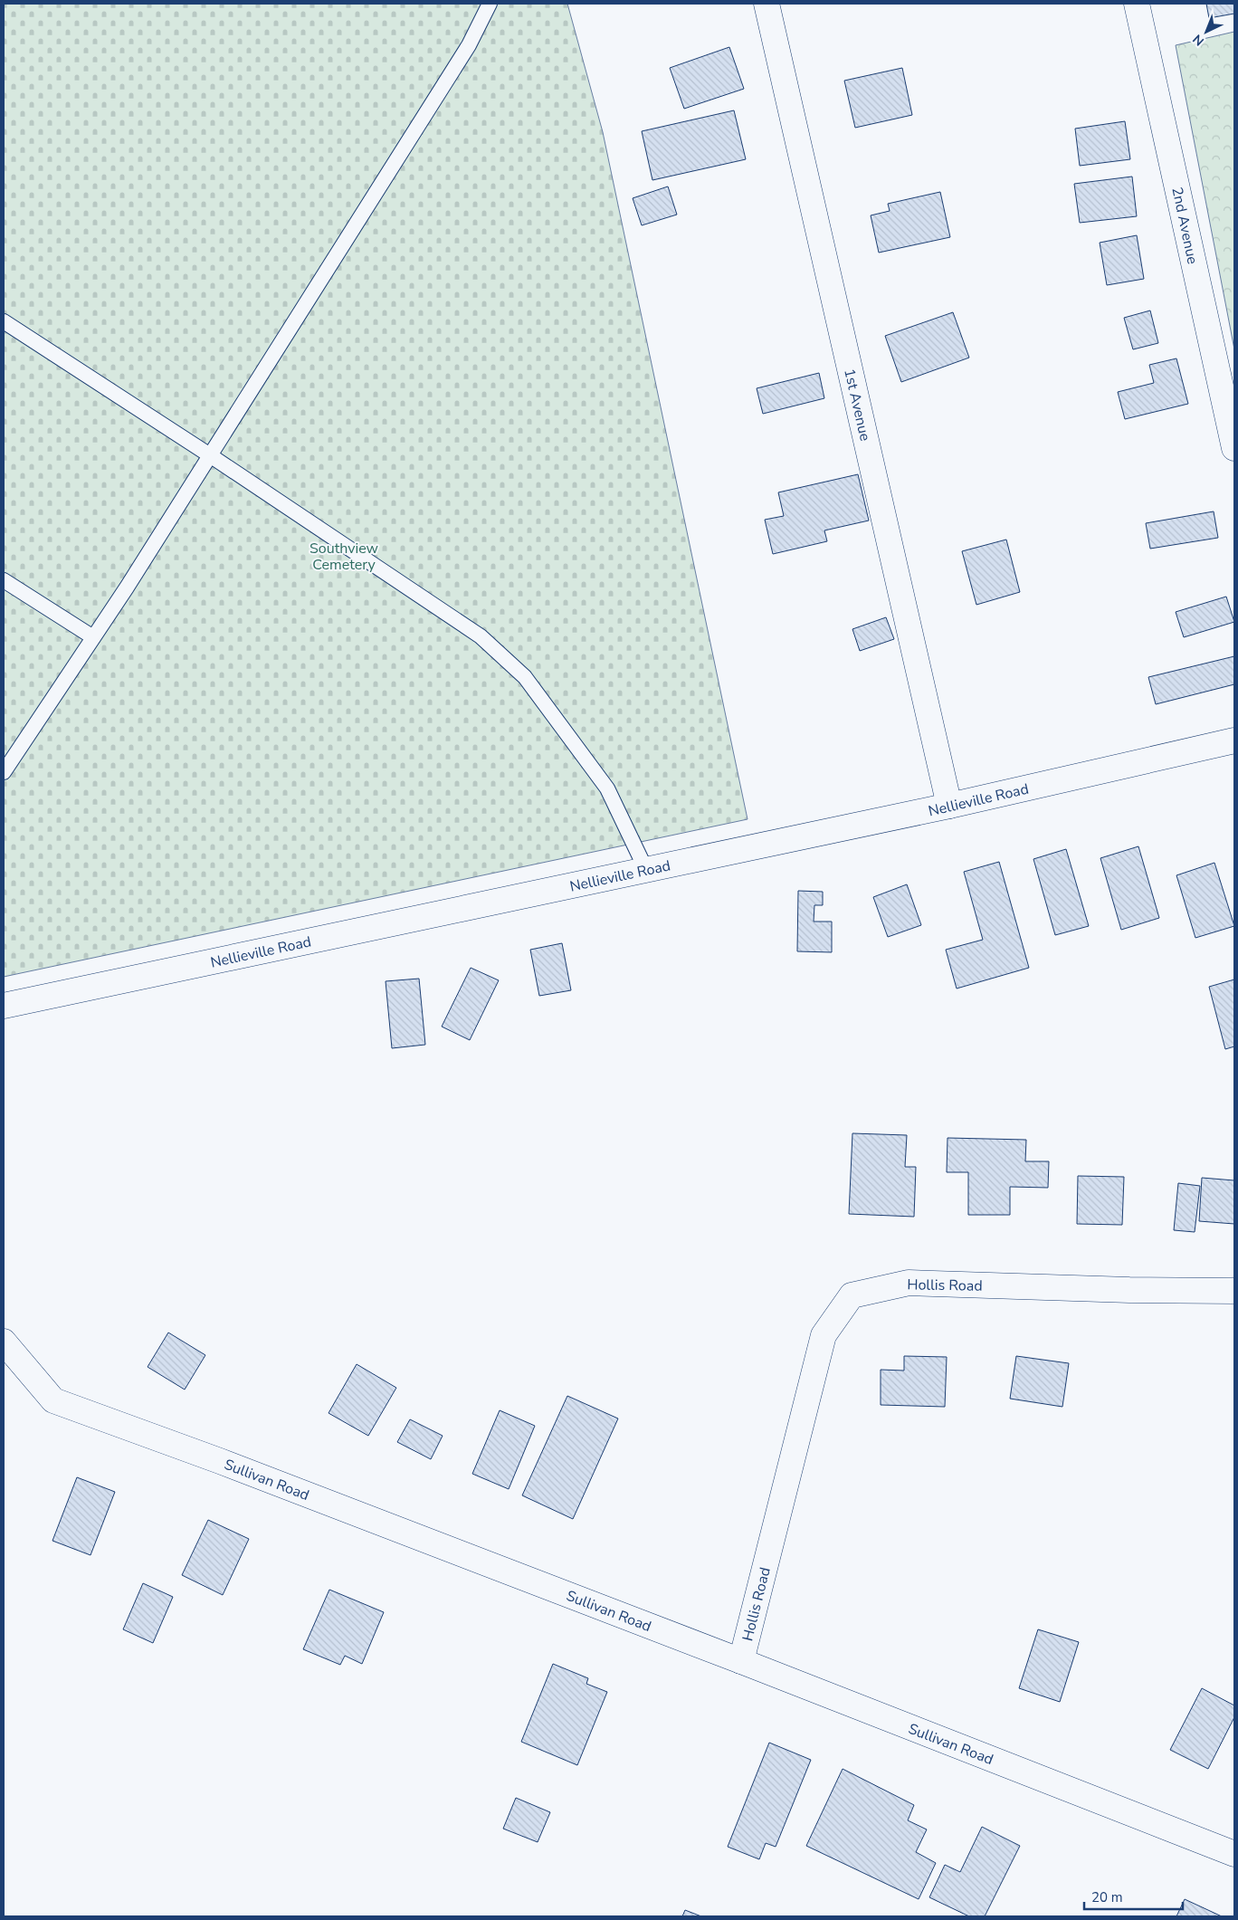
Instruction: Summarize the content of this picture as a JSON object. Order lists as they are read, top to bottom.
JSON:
{
  "streets": {
    "street": [
      "2nd Avenue",
      "1st Avenue",
      "Nellieville Road",
      "Hollis Road",
      "Sullivan Road"
    ]
  },
  "crossings": [
    ["1st Avenue", "Nellieville Road"],
    ["Hollis Road", "Sullivan Road"]
  ],
  "parks": ["Southview Cemetery"],
  "scale_bar": "20 m",
  "north": "bottom left"
}
